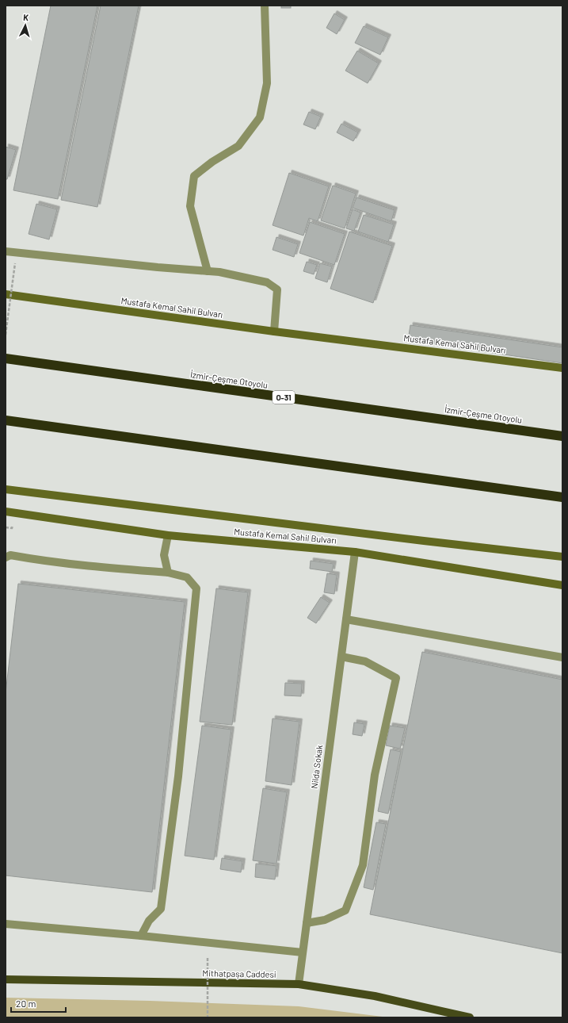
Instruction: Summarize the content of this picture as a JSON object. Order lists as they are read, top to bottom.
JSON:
{
  "streets": {
    "highway": ["İzmir-Çeşme Otoyolu", "O-31"],
    "main road": ["Mithatpaşa Caddesi"],
    "street": ["Mustafa Kemal Sahil Bulvarı", "Nilda Sokak"]
  },
  "crossings": [
    ["Mustafa Kemal Sahil Bulvarı", "Nilda Sokak"],
    ["Nilda Sokak", "Mithatpaşa Caddesi"]
  ],
  "scale_bar": "20 m",
  "north": "top"
}
